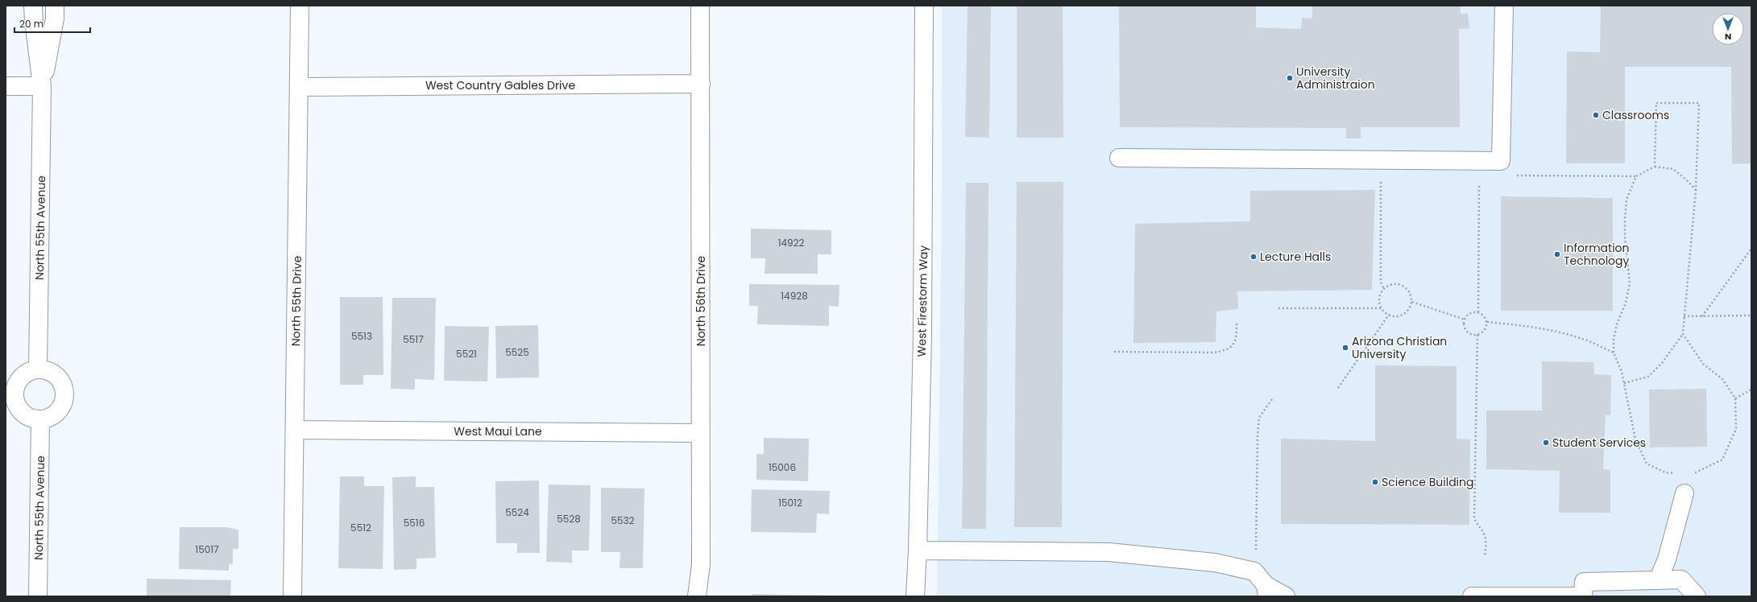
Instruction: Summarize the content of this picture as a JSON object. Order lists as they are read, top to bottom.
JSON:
{
  "streets": {
    "street": [
      "West Country Gables Drive",
      "North 55th Avenue",
      "North 55th Drive",
      "North 56th Drive",
      "West Firestorm Way",
      "West Maui Lane"
    ]
  },
  "crossings": [
    ["West Country Gables Drive", "North 55th Drive"],
    ["West Country Gables Drive", "North 56th Drive"],
    ["North 55th Drive", "West Maui Lane"],
    ["North 56th Drive", "West Maui Lane"]
  ],
  "places": [
    "University Administraion",
    "Classrooms",
    "Information Technology",
    "Lecture Halls",
    "Arizona Christian University",
    "Student Services",
    "Science Building"
  ],
  "house_numbers": [
    "14922",
    "14928",
    "5513",
    "5517",
    "5525",
    "5521",
    "15006",
    "15012",
    "5524",
    "5528",
    "5532",
    "5516",
    "5512",
    "15017"
  ],
  "scale_bar": "20 m",
  "north": "bottom"
}
